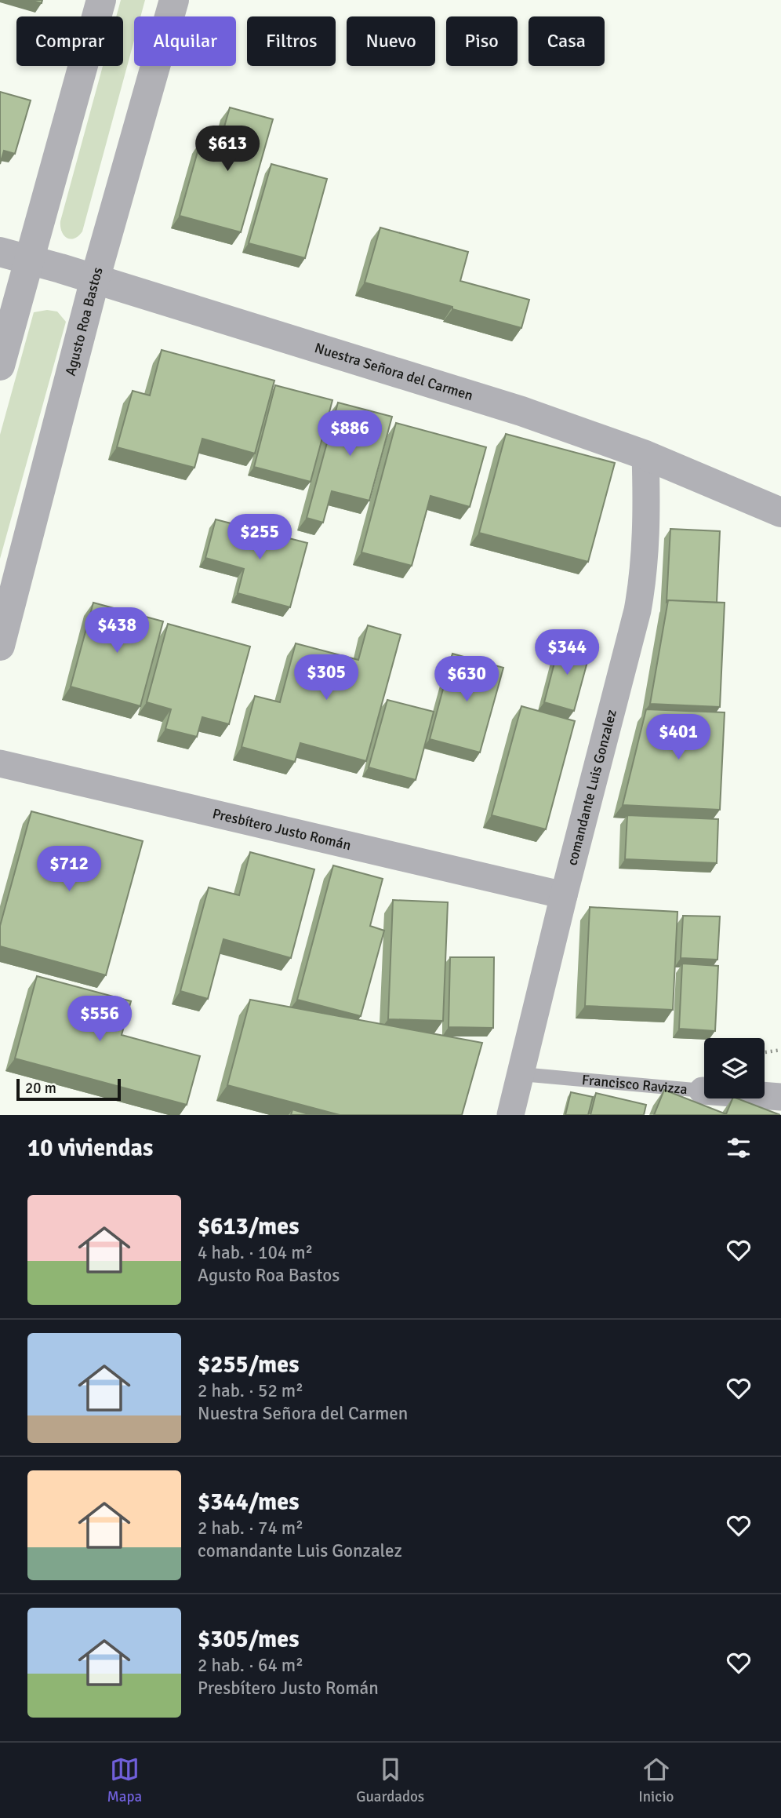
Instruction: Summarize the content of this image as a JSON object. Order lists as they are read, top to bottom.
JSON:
{
  "streets": {
    "street": [
      "Agusto Roa Bastos",
      "Nuestra Señora del Carmen",
      "comandante Luis Gonzalez",
      "Presbítero Justo Román",
      "Francisco Ravizza"
    ]
  },
  "crossings": [
    ["Agusto Roa Bastos", "Nuestra Señora del Carmen"],
    ["Nuestra Señora del Carmen", "comandante Luis Gonzalez"],
    ["comandante Luis Gonzalez", "Presbítero Justo Román"],
    ["comandante Luis Gonzalez", "Francisco Ravizza"]
  ],
  "scale_bar": "20 m",
  "page": {
    "chip": [
      "Comprar",
      "Alquilar",
      "Filtros",
      "Nuevo",
      "Piso",
      "Casa"
    ],
    "price": [
      "$613",
      "$886",
      "$255",
      "$438",
      "$344",
      "$305",
      "$630",
      "$401",
      "$712",
      "$556"
    ],
    "scale": "20 m",
    "heading": "10 viviendas",
    "list": [
      {
        "name": "$613/mes",
        "note": "4 hab. · 104 m² · Agusto Roa Bastos"
      },
      {
        "name": "$255/mes",
        "note": "2 hab. · 52 m² · Nuestra Señora del Carmen"
      },
      {
        "name": "$344/mes",
        "note": "2 hab. · 74 m² · comandante Luis Gonzalez"
      },
      {
        "name": "$305/mes",
        "note": "2 hab. · 64 m² · Presbítero Justo Román"
      }
    ],
    "tabs": ["Mapa", "Guardados", "Inicio"]
  }
}
